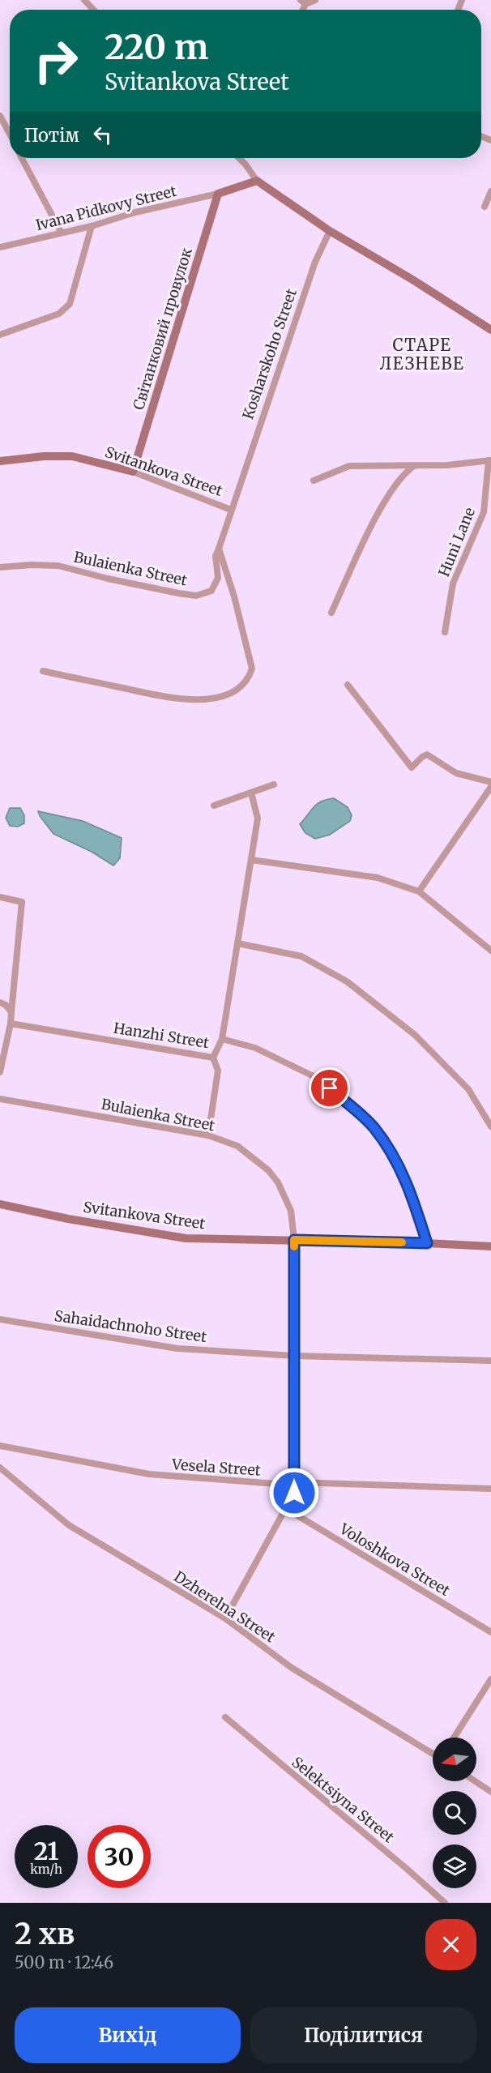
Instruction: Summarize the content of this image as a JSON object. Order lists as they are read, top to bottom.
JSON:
{
  "streets": {
    "street": [
      "Ivana Pidkovy Street",
      "Світанковий провулок",
      "Kosharskoho Street",
      "Svitankova Street",
      "Huni Lane",
      "Bulaienka Street",
      "Hanzhi Street",
      "Sahaidachnoho Street",
      "Vesela Street",
      "Voloshkova Street",
      "Dzherelna Street",
      "Selektsiyna Street"
    ]
  },
  "crossings": [
    ["Ivana Pidkovy Street", "Світанковий провулок"],
    ["Світанковий провулок", "Svitankova Street"],
    ["Kosharskoho Street", "Svitankova Street"],
    ["Kosharskoho Street", "Bulaienka Street"],
    ["Svitankova Street", "Bulaienka Street"],
    ["Svitankova Street", "Hanzhi Street"],
    ["Bulaienka Street", "Sahaidachnoho Street"],
    ["Bulaienka Street", "Vesela Street"],
    ["Bulaienka Street", "Voloshkova Street"],
    ["Bulaienka Street", "Dzherelna Street"]
  ],
  "districts": ["СТАРЕ ЛЕЗНЕВЕ"],
  "north": "left",
  "page": {
    "turn": ["220 m", "Svitankova Street"],
    "then": "Потім",
    "speed": "21 km/h",
    "limit": "30",
    "heading": ["2 хв", "500 m · 12:46"],
    "buttons": ["Вихід", "Поділитися"]
  }
}
